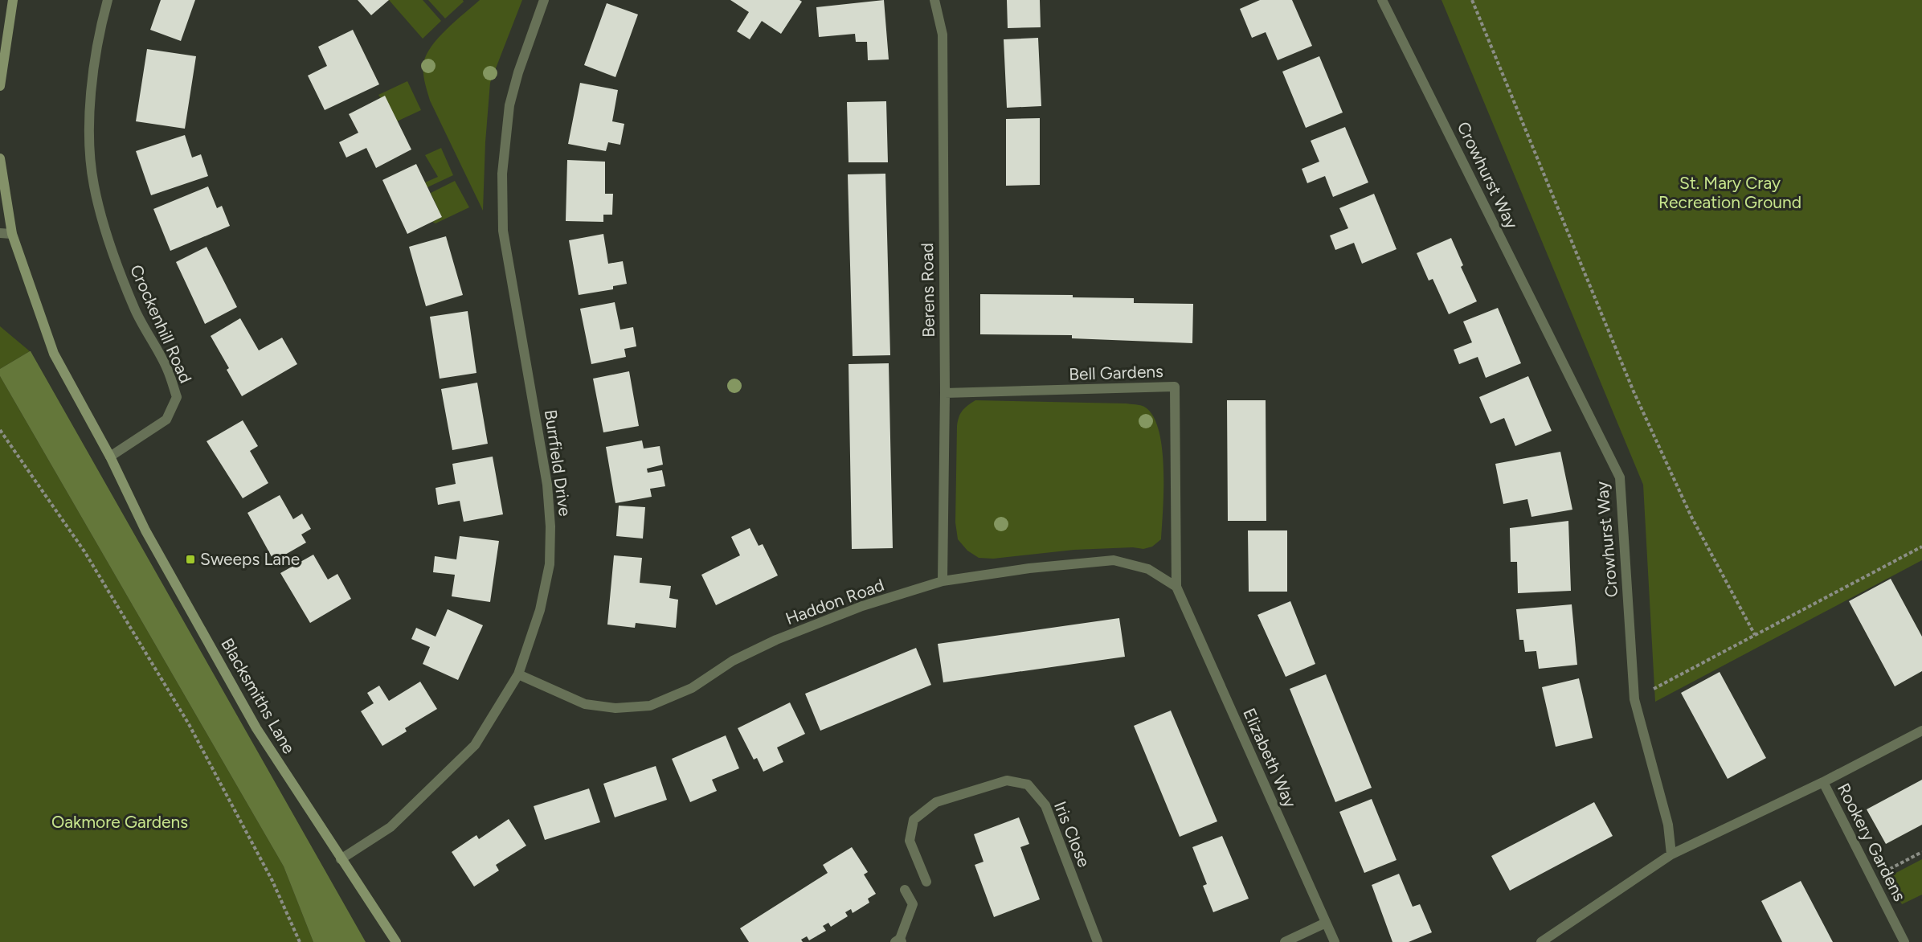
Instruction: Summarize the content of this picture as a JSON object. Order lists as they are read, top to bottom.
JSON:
{
  "streets": {
    "main road": ["Blacksmiths Lane"],
    "street": [
      "Crowhurst Way",
      "Berens Road",
      "Crockenhill Road",
      "Bell Gardens",
      "Burrfield Drive",
      "Haddon Road",
      "Elizabeth Way",
      "Iris Close",
      "Rookery Gardens"
    ]
  },
  "crossings": [
    ["Crowhurst Way", "Rookery Gardens"],
    ["Berens Road", "Bell Gardens"],
    ["Berens Road", "Haddon Road"],
    ["Crockenhill Road", "Blacksmiths Lane"],
    ["Bell Gardens", "Haddon Road"],
    ["Bell Gardens", "Elizabeth Way"],
    ["Burrfield Drive", "Haddon Road"],
    ["Burrfield Drive", "Blacksmiths Lane"],
    ["Haddon Road", "Elizabeth Way"]
  ],
  "parks": ["St. Mary Cray Recreation Ground", "Oakmore Gardens"],
  "places": {
    "transit": ["Sweeps Lane"]
  }
}
